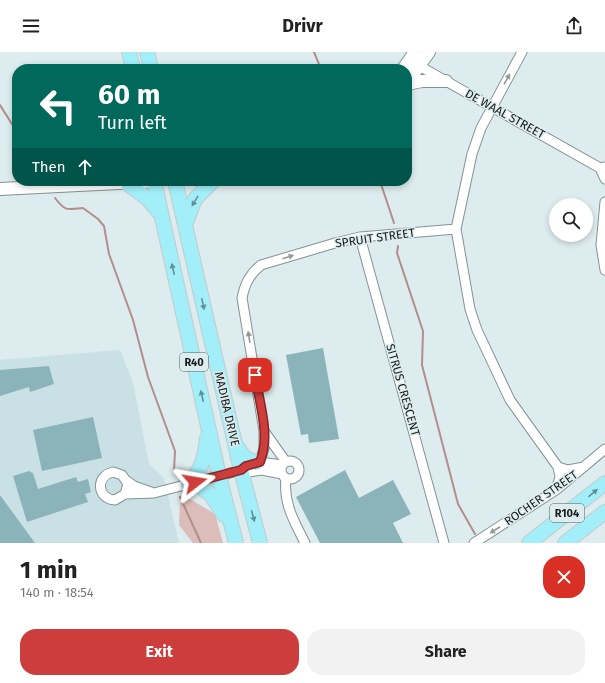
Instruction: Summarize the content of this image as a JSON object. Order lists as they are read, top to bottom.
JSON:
{
  "streets": {
    "main road": ["R40", "MADIBA DRIVE", "R104"],
    "street": [
      "DE WAAL STREET",
      "SPRUIT STREET",
      "SITRUS CRESCENT",
      "ROCHER STREET"
    ]
  },
  "crossings": [
    ["SPRUIT STREET", "SITRUS CRESCENT"]
  ],
  "one_way": ["ROCHER STREET"],
  "page": {
    "header": "Drivr",
    "turn": ["60 m", "Turn left"],
    "then": "Then",
    "heading": ["1 min", "140 m · 18:54"],
    "buttons": ["Exit", "Share"]
  }
}
